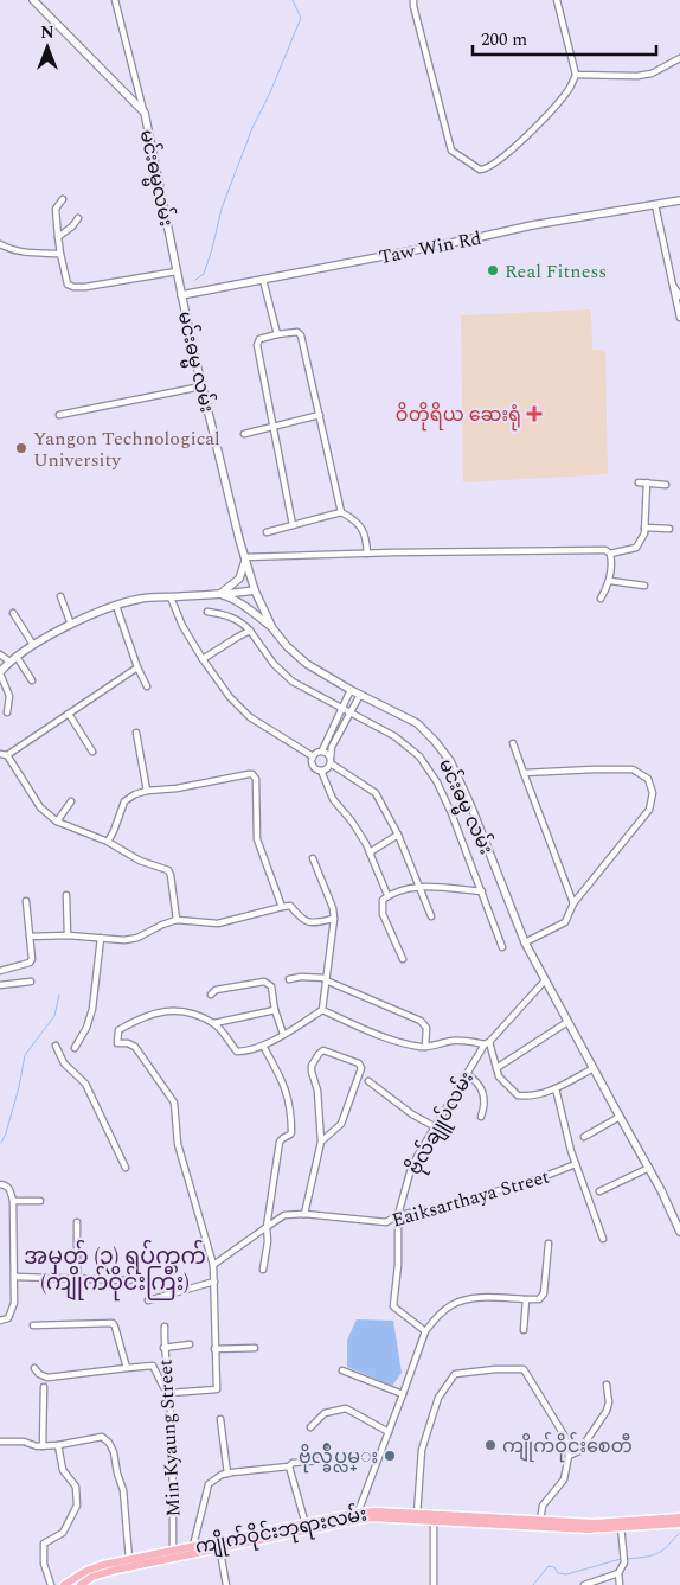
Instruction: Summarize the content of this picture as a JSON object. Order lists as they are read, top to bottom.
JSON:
{
  "streets": {
    "main road": [
      "မင်းဓမ္မလမ်း",
      "Taw Win Rd",
      "မင်းဓမ္မ လမ်း",
      "ကျိုက်ဝိုင်းဘုရားလမ်း"
    ],
    "street": ["ဗိုလ်ချူပ်လမ်း", "Eaiksarthaya Street", "Min Kyaung Street"]
  },
  "crossings": [
    ["မင်းဓမ္မလမ်း", "Taw Win Rd"],
    ["မင်းဓမ္မလမ်း", "မင်းဓမ္မ လမ်း"],
    ["Taw Win Rd", "မင်းဓမ္မ လမ်း"],
    ["မင်းဓမ္မ လမ်း", "ဗိုလ်ချူပ်လမ်း"],
    ["ဗိုလ်ချူပ်လမ်း", "Eaiksarthaya Street"],
    ["Min Kyaung Street", "ကျိုက်ဝိုင်းဘုရားလမ်း"]
  ],
  "districts": ["အမှတ် (၃) ရပ်ကွက် (ကျိုက်ဝိုင်းကြီး)"],
  "places": {
    "other": [
      "Real Fitness",
      "Yangon Technological University",
      "ကျိုက်ဝိုင်းစေတီ",
      "ဗိုလ္ခ်ဳပ္လမ္း"
    ],
    "health": ["ဝိတိုရိယ ဆေးရုံ"]
  },
  "scale_bar": "200 m",
  "north": "top"
}
